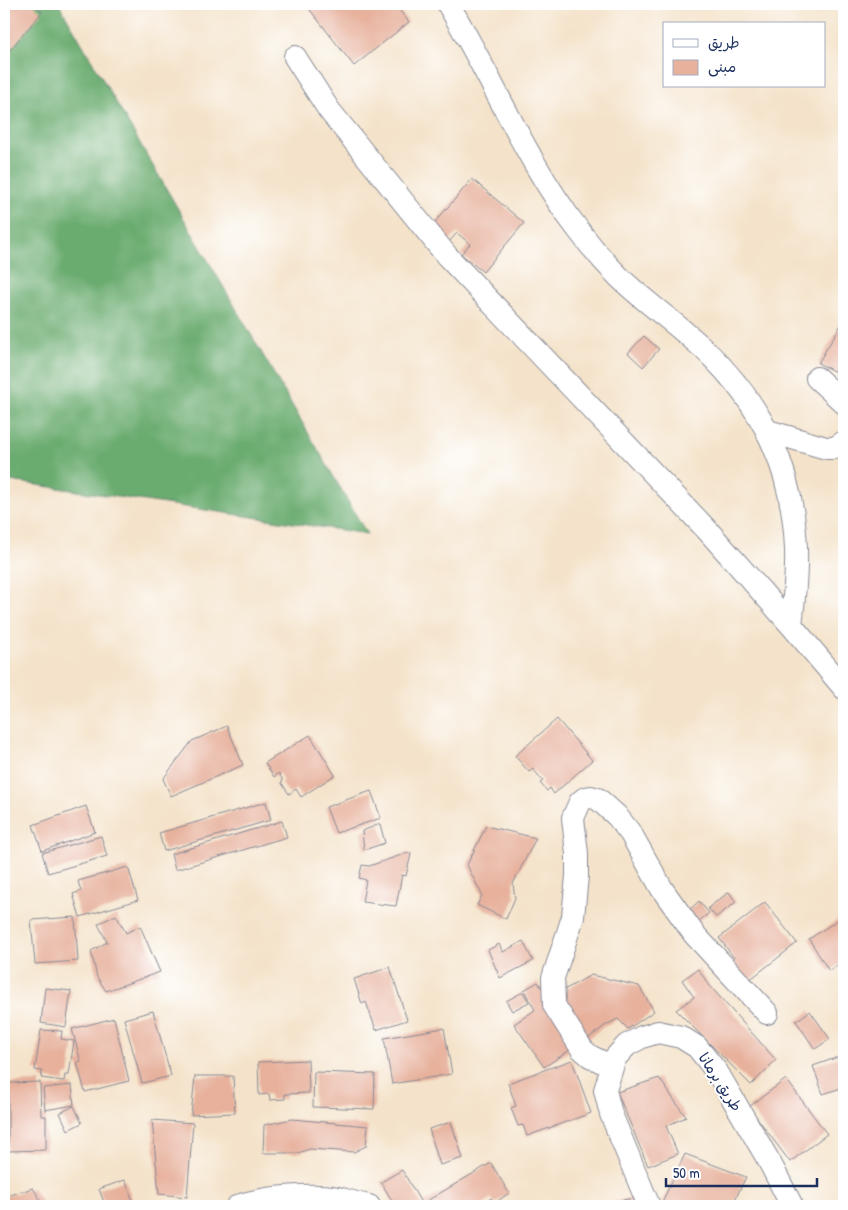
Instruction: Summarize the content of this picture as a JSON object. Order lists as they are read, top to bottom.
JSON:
{
  "streets": {
    "street": ["طريق برمانا"]
  },
  "legend": ["طريق", "مبنى"],
  "scale_bar": "50 m"
}
